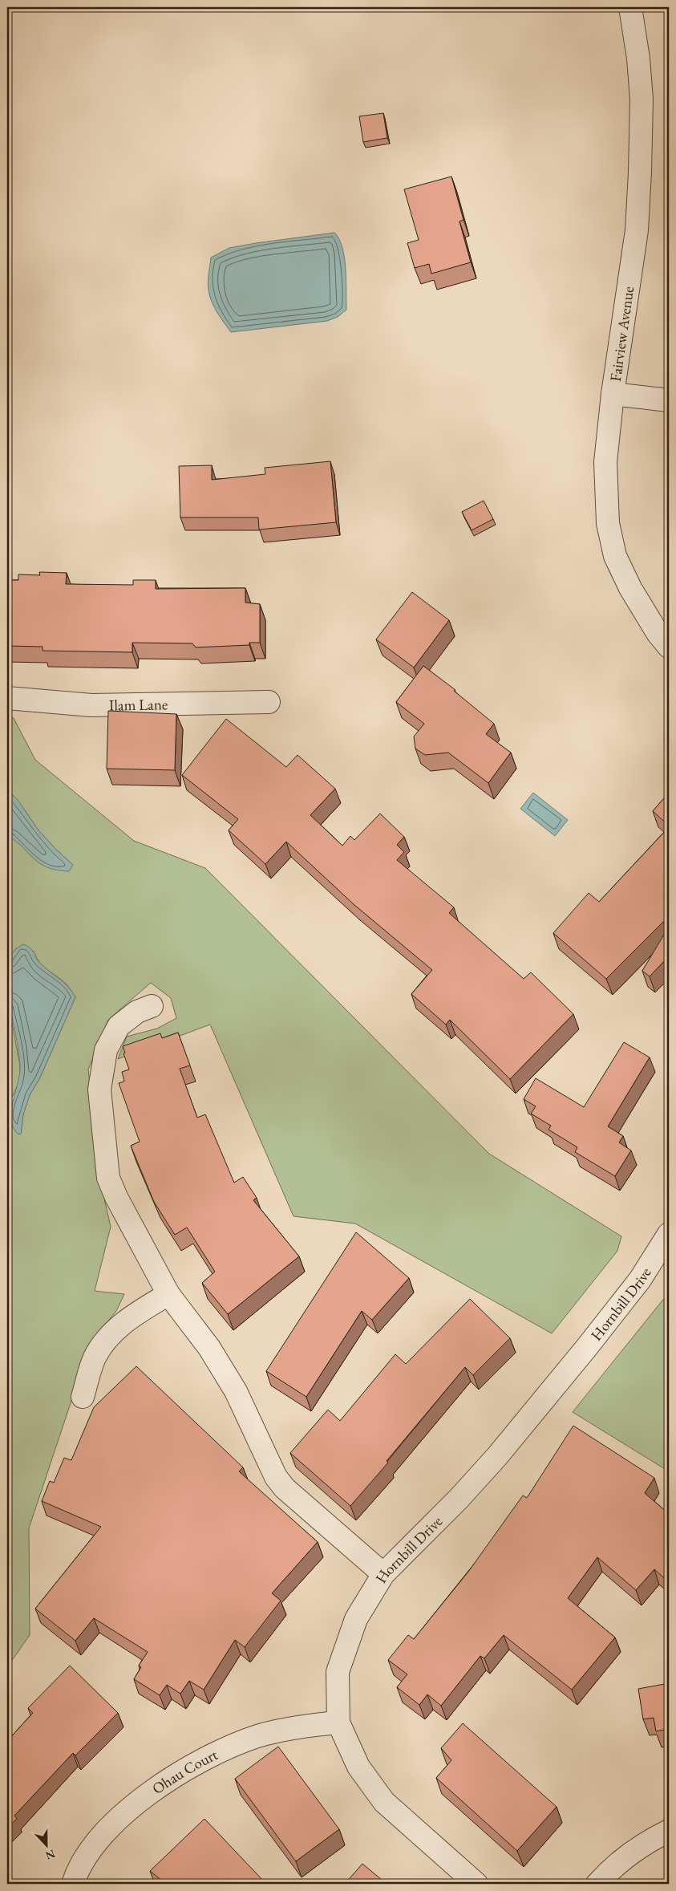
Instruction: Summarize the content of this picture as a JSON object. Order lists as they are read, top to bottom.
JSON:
{
  "streets": {
    "street": [
      "Fairview Avenue",
      "Ilam Lane",
      "Hornbill Drive",
      "Ohau Court"
    ]
  },
  "crossings": [
    ["Hornbill Drive", "Ohau Court"]
  ],
  "north": "bottom"
}
